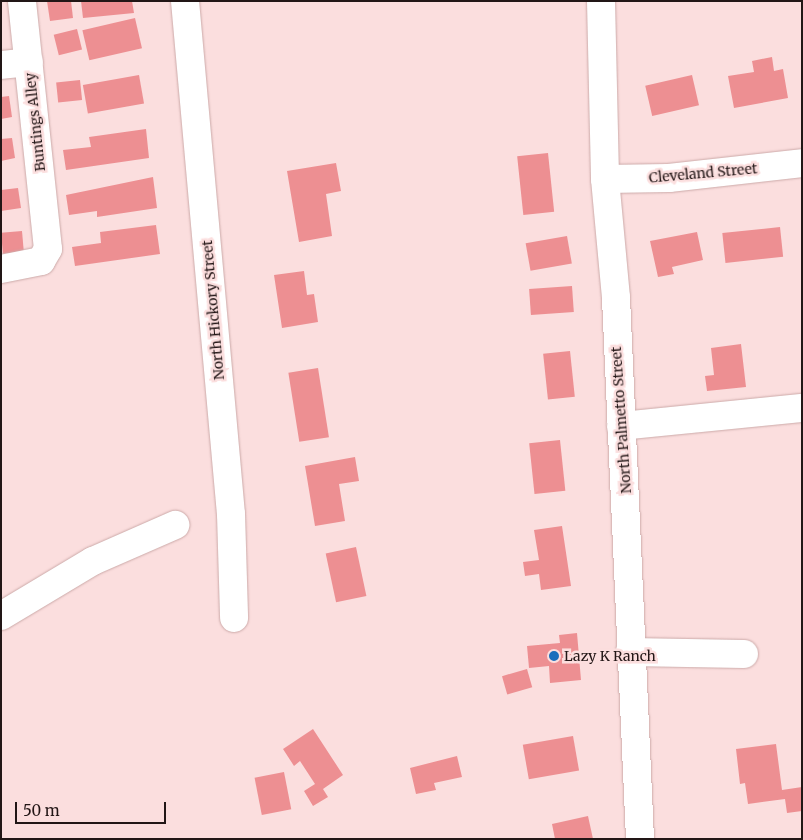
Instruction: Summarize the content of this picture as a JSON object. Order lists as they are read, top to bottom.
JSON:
{
  "streets": {
    "street": [
      "Buntings Alley",
      "Cleveland Street",
      "North Hickory Street",
      "North Palmetto Street"
    ]
  },
  "crossings": [
    ["Cleveland Street", "North Palmetto Street"]
  ],
  "places": ["Lazy K Ranch"],
  "scale_bar": "50 m"
}
